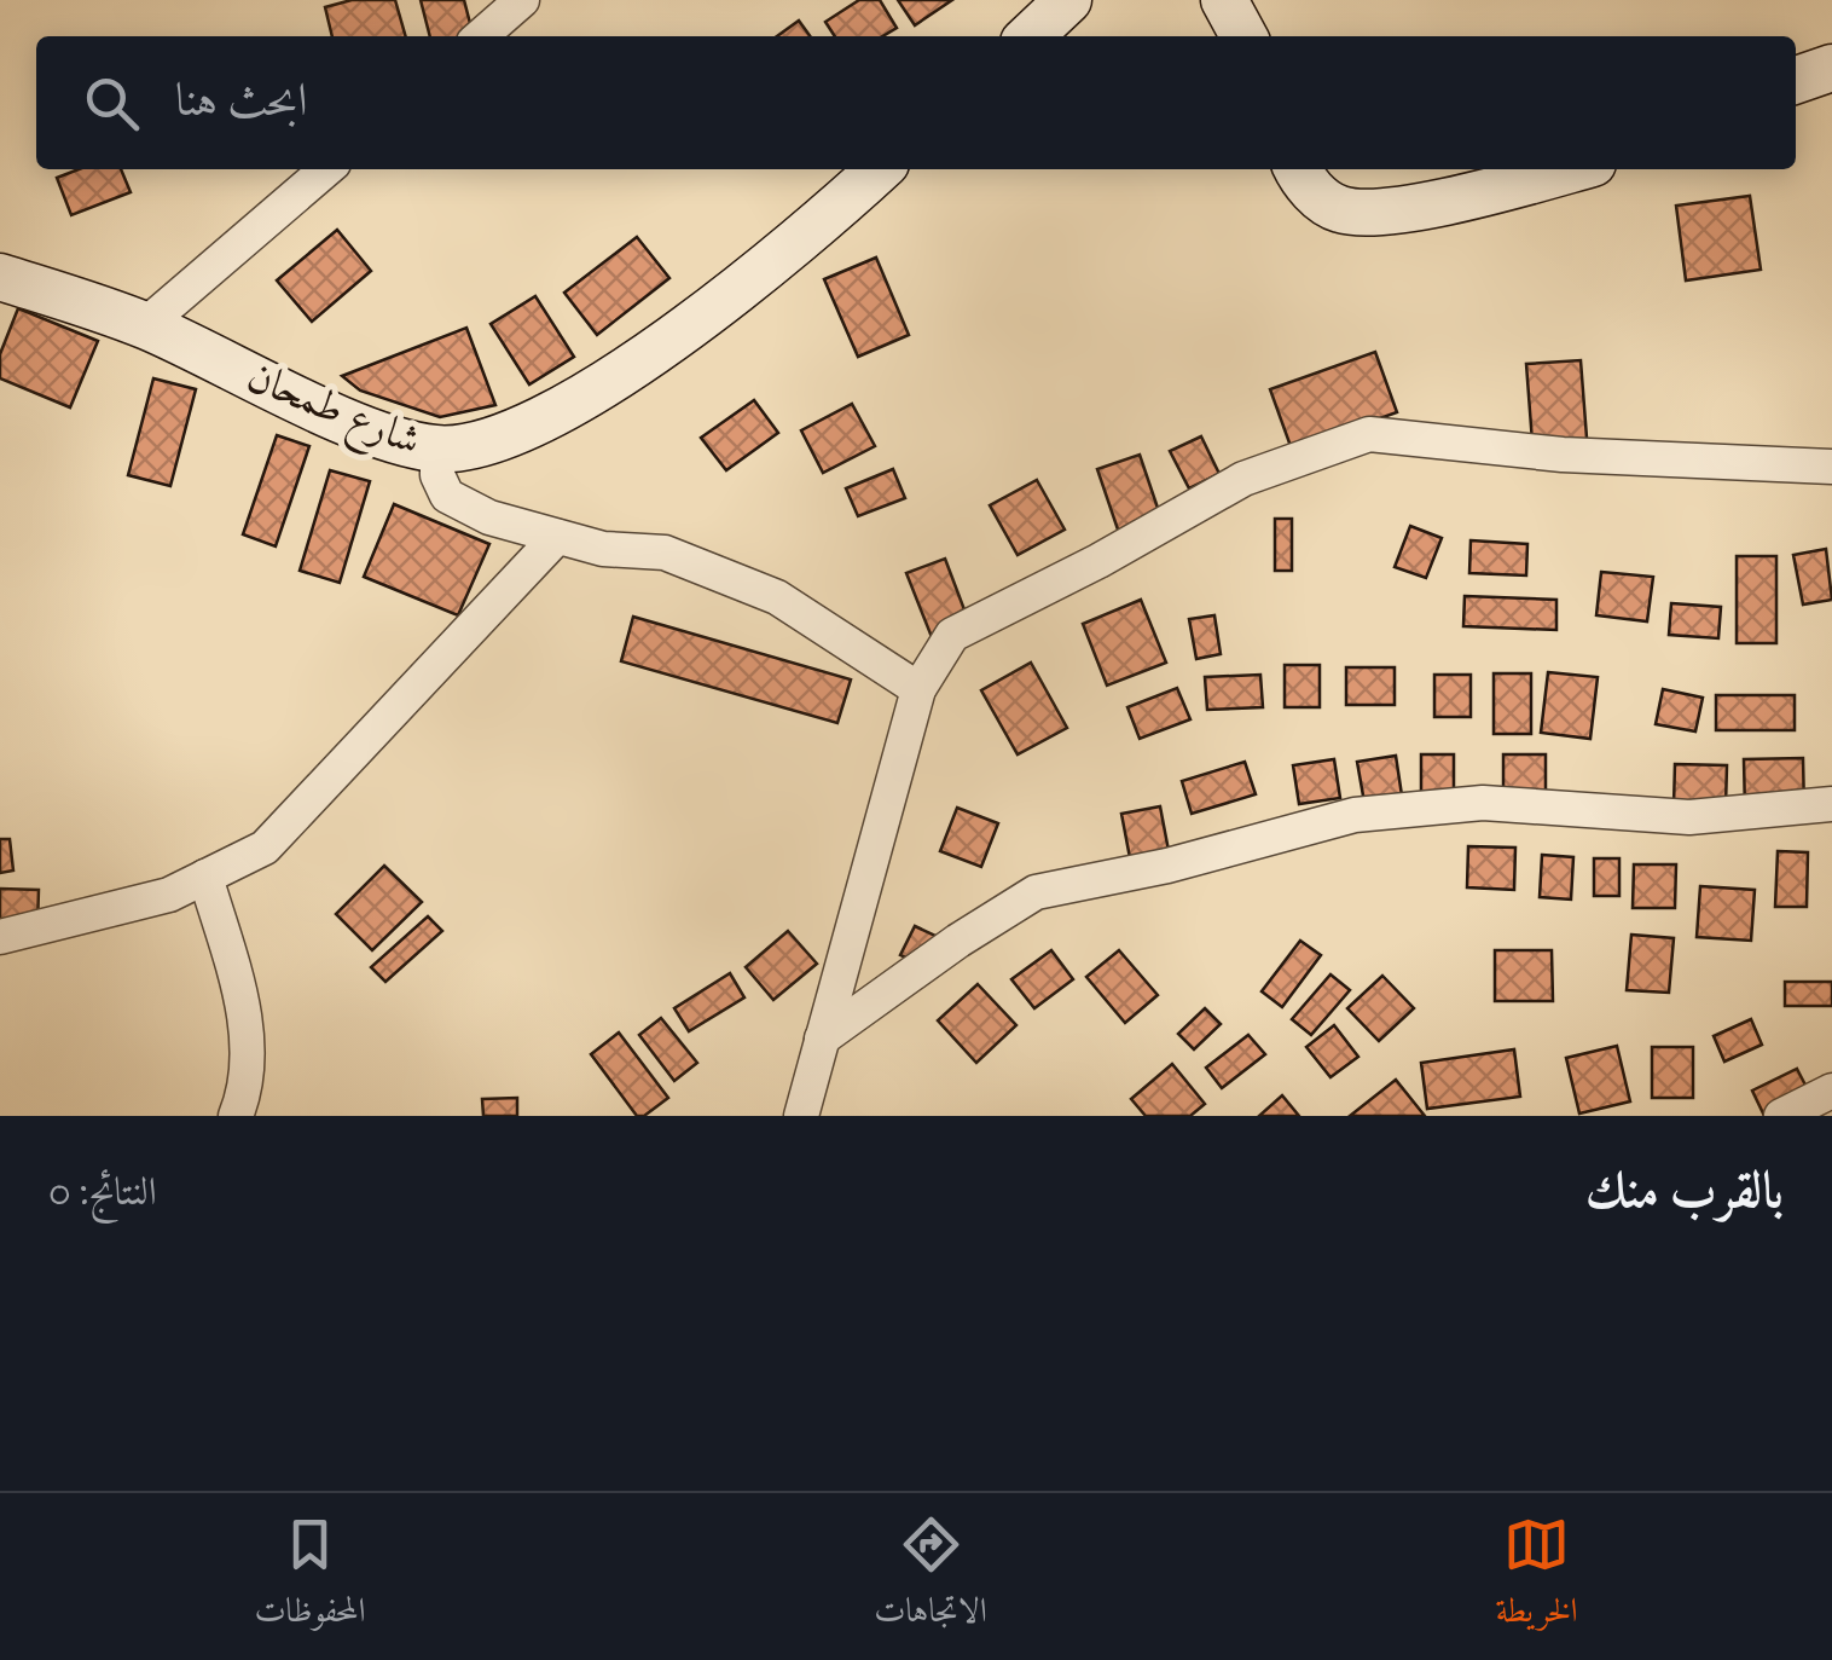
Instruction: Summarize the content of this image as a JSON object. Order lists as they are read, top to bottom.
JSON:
{
  "streets": {
    "street": ["شارع طمحان"]
  },
  "page": {
    "search": "ابحث هنا",
    "heading": ["بالقرب منك", "النتائج: 0"],
    "nav": ["الخريطة", "الاتجاهات", "المحفوظات"]
  }
}
